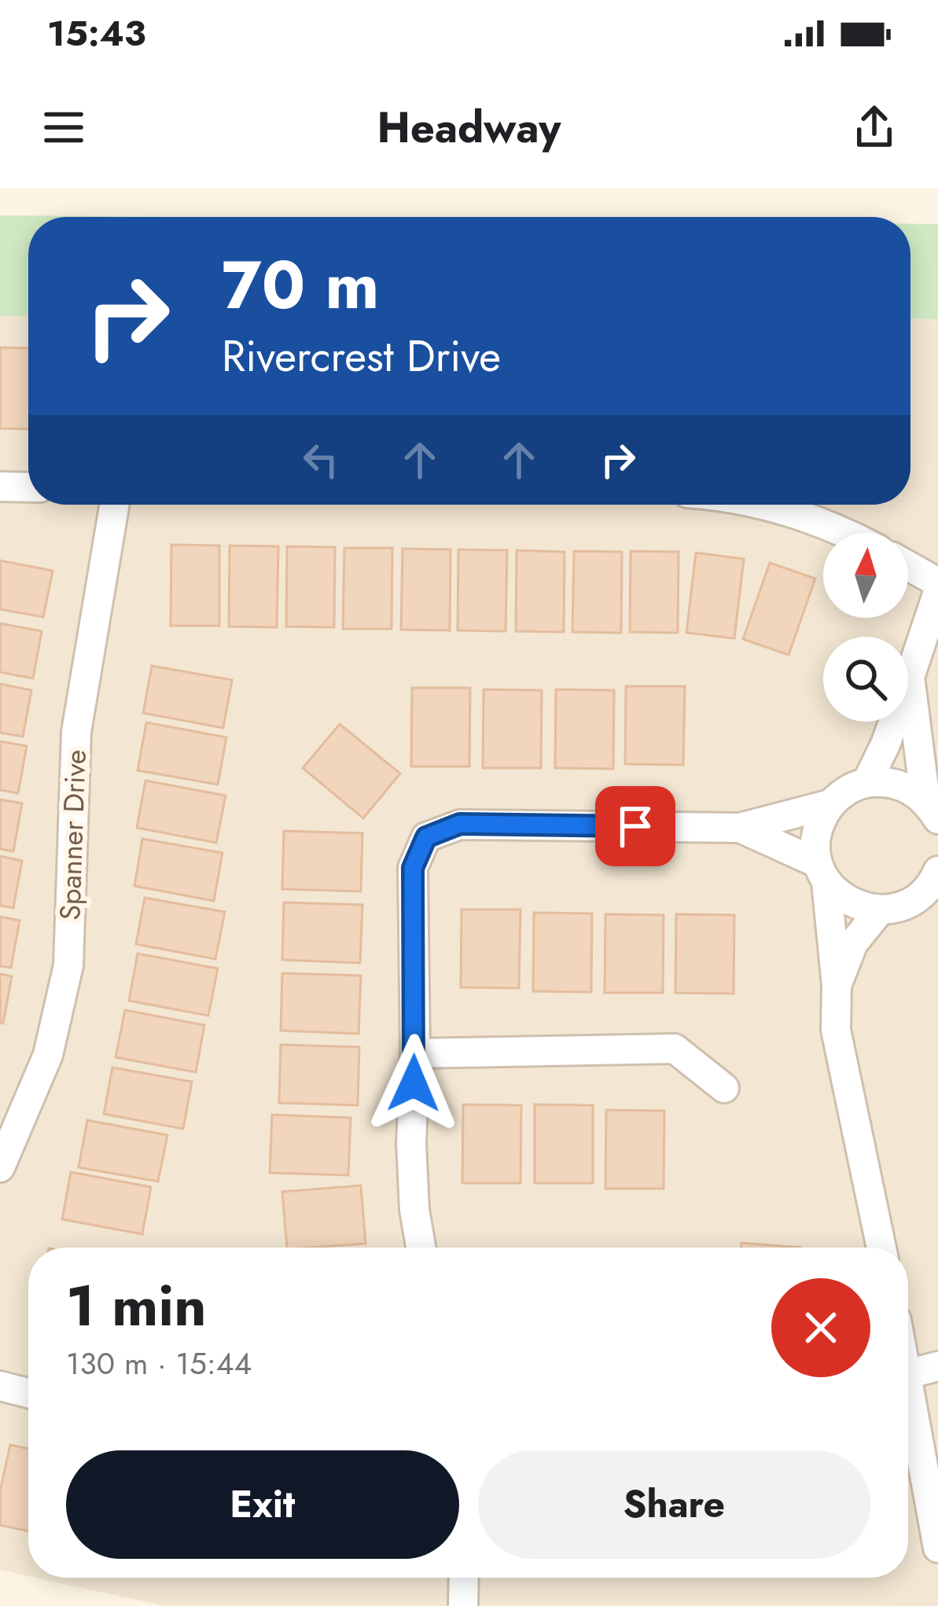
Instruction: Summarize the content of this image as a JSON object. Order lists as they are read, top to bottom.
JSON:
{
  "streets": {
    "street": ["Spanner Drive"]
  },
  "north": "top",
  "page": {
    "status": "15:43",
    "header": "Headway",
    "turn": ["70 m", "Rivercrest Drive"],
    "heading": ["1 min", "130 m · 15:44"],
    "buttons": ["Exit", "Share"]
  }
}
